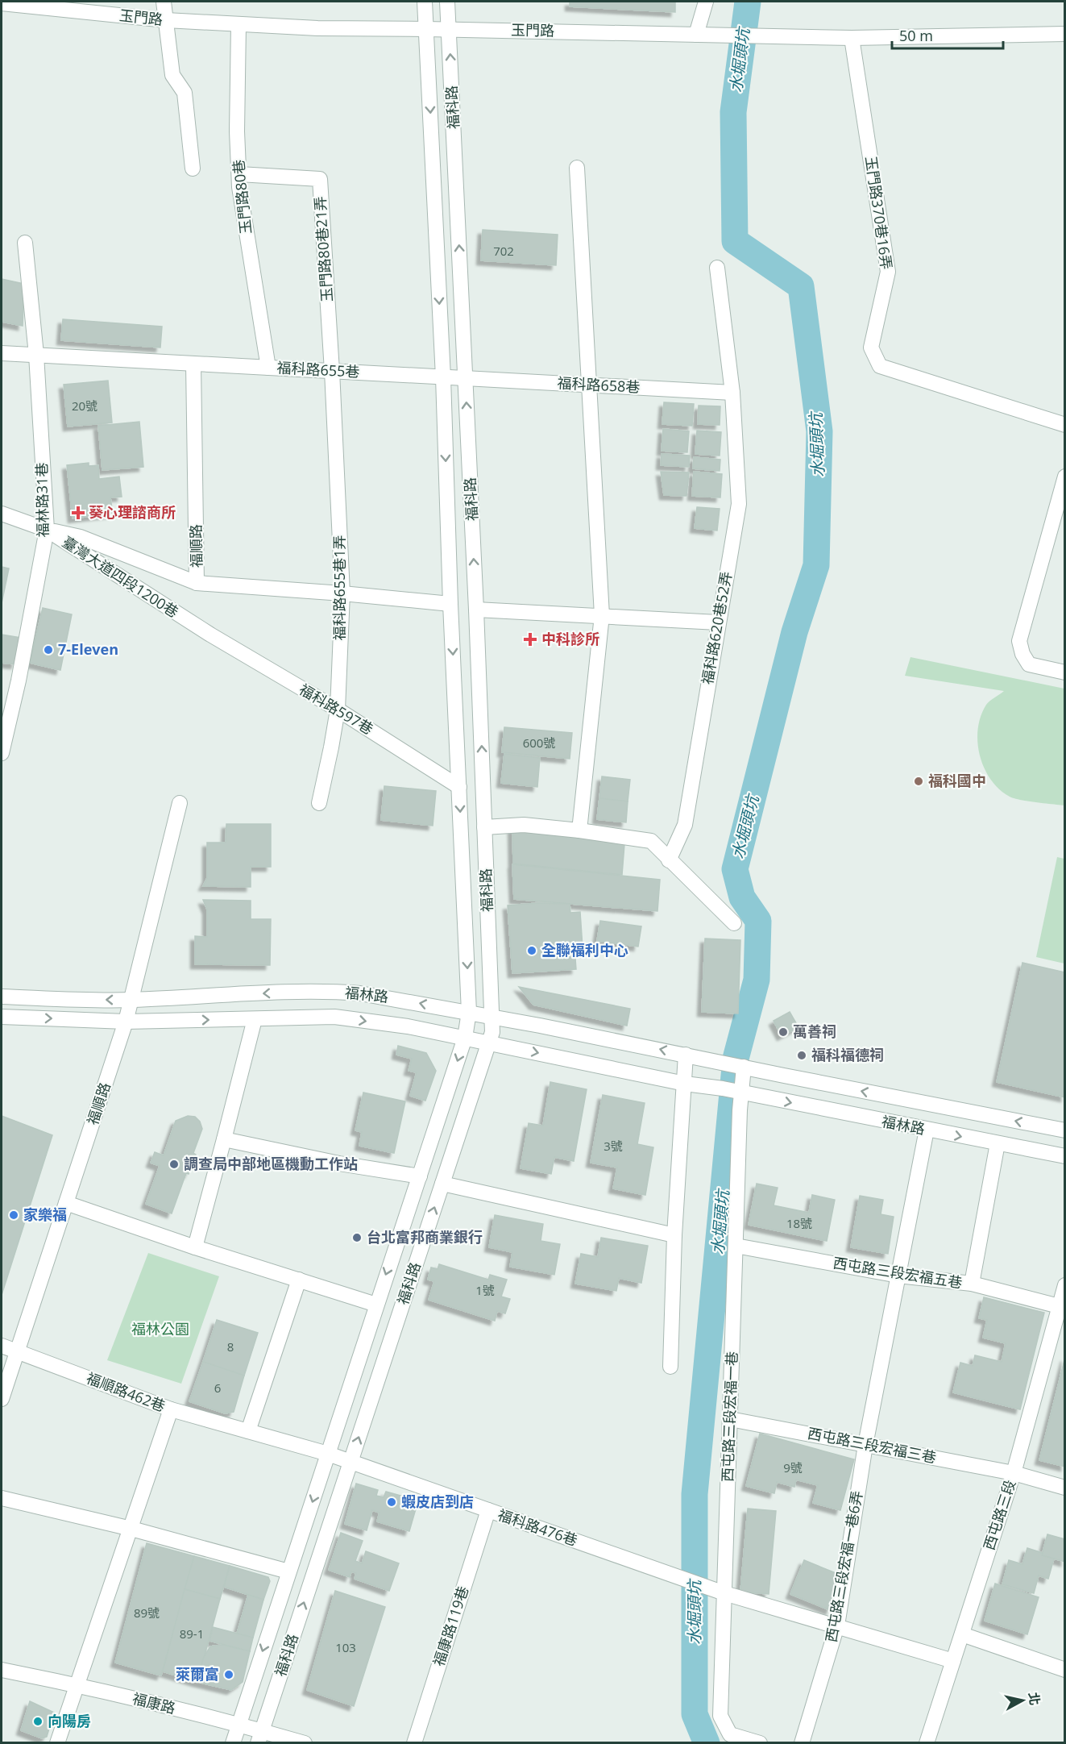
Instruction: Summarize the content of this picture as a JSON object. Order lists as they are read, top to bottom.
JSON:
{
  "streets": {
    "street": [
      "玉門路",
      "福科路",
      "玉門路80巷",
      "玉門路370巷16弄",
      "玉門路80巷21弄",
      "福科路655巷",
      "福科路658巷",
      "福林路31巷",
      "福順路",
      "臺灣大道四段1200巷",
      "福科路655巷1弄",
      "福科路620巷52弄",
      "福科路597巷",
      "福林路",
      "西屯路三段宏福五巷",
      "福順路462巷",
      "西屯路三段宏福一巷",
      "西屯路三段宏福三巷",
      "西屯路三段",
      "福科路476巷",
      "西屯路三段宏福一巷6弄",
      "福康路119巷",
      "福康路"
    ]
  },
  "crossings": [
    ["玉門路", "福科路"],
    ["玉門路", "玉門路80巷"],
    ["玉門路", "玉門路370巷16弄"],
    ["福科路", "福科路655巷"],
    ["福科路", "福科路658巷"],
    ["福科路", "福順路"],
    ["福科路", "福科路597巷"],
    ["福科路", "福林路"],
    ["福科路", "福科路476巷"],
    ["福科路", "福康路"],
    ["玉門路80巷", "玉門路80巷21弄"],
    ["玉門路80巷", "福科路655巷"],
    ["玉門路80巷21弄", "福科路655巷"],
    ["玉門路80巷21弄", "福科路655巷1弄"],
    ["福科路655巷", "福科路658巷"],
    ["福科路655巷", "福林路31巷"],
    ["福科路655巷", "福順路"],
    ["福科路655巷", "福科路655巷1弄"],
    ["福科路658巷", "福科路620巷52弄"],
    ["福林路31巷", "臺灣大道四段1200巷"],
    ["福順路", "福科路655巷1弄"],
    ["福順路", "福林路"],
    ["福順路", "福順路462巷"],
    ["臺灣大道四段1200巷", "福科路597巷"],
    ["福科路655巷1弄", "福科路597巷"],
    ["福林路", "西屯路三段宏福一巷"],
    ["福林路", "西屯路三段宏福一巷6弄"],
    ["西屯路三段宏福五巷", "西屯路三段宏福一巷"],
    ["西屯路三段宏福五巷", "西屯路三段"],
    ["西屯路三段宏福五巷", "西屯路三段宏福一巷6弄"],
    ["福順路462巷", "福科路476巷"],
    ["福順路462巷", "福康路"],
    ["西屯路三段宏福一巷", "西屯路三段宏福三巷"],
    ["西屯路三段宏福一巷", "福科路476巷"],
    ["西屯路三段宏福三巷", "西屯路三段"],
    ["西屯路三段宏福三巷", "西屯路三段宏福一巷6弄"],
    ["西屯路三段", "福科路476巷"],
    ["福科路476巷", "西屯路三段宏福一巷6弄"],
    ["福科路476巷", "福康路119巷"]
  ],
  "water": ["水堀頭坑"],
  "parks": ["福林公園"],
  "places": {
    "health": ["葵心理諮商所", "中科診所"],
    "other": [
      "7-Eleven",
      "福科國中",
      "全聯福利中心",
      "萬善祠",
      "福科福德祠",
      "調查局中部地區機動工作站",
      "家樂福",
      "台北富邦商業銀行",
      "蝦皮店到店",
      "萊爾富",
      "向陽房"
    ]
  },
  "house_numbers": [
    "702",
    "20號",
    "600號",
    "3號",
    "18號",
    "1號",
    "8",
    "6",
    "9號",
    "89號",
    "89-1",
    "103"
  ],
  "scale_bar": "50 m",
  "north": "right"
}
